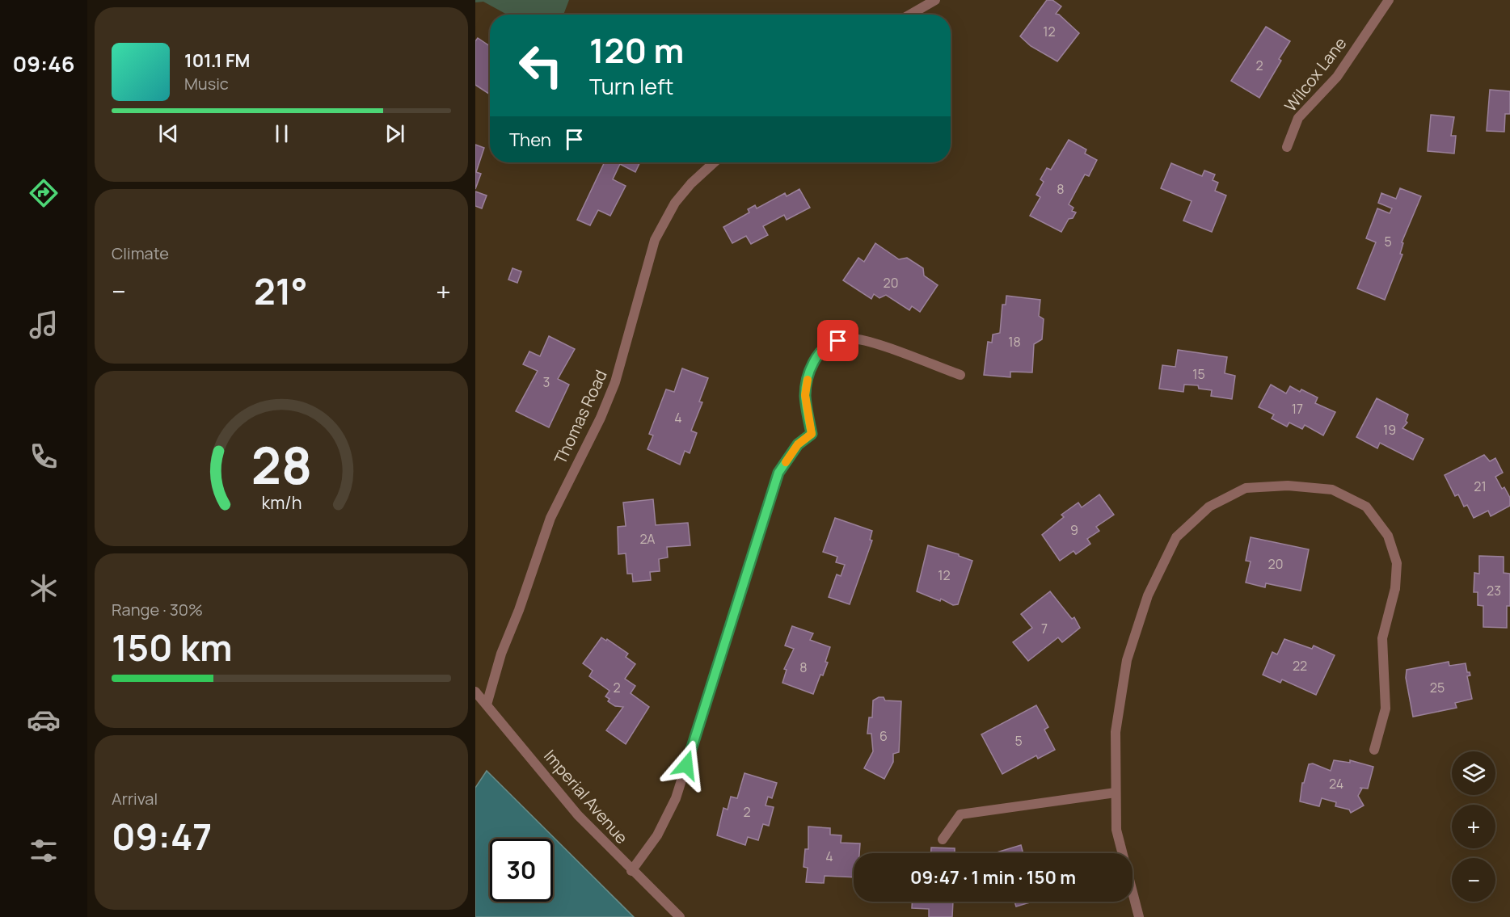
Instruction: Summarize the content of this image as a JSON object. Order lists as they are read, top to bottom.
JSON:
{
  "streets": {
    "street": ["Wilcox Lane", "Thomas Road", "Imperial Avenue"]
  },
  "crossings": [
    ["Thomas Road", "Imperial Avenue"]
  ],
  "house_numbers": [
    "12",
    "2",
    "8",
    "5",
    "20",
    "18",
    "15",
    "3",
    "17",
    "4",
    "19",
    "21",
    "9",
    "2A",
    "20",
    "12",
    "23",
    "7",
    "22",
    "8",
    "2",
    "25",
    "6",
    "5",
    "24",
    "2",
    "4"
  ],
  "page": {
    "tabs": "09:46",
    "turn": ["120 m", "Turn left"],
    "song": ["101.1 FM", "Music"],
    "then": "Then",
    "tile": [
      "Climate",
      ["Range · 30%", "150 km"],
      ["Arrival", "09:47"]
    ],
    "heat": ["−", "21°", "+"],
    "map_buttons": ["+", "−"],
    "limit": "30",
    "trip": "09:47 · 1 min · 150 m",
    "gauge": ["28", "km/h"]
  }
}
